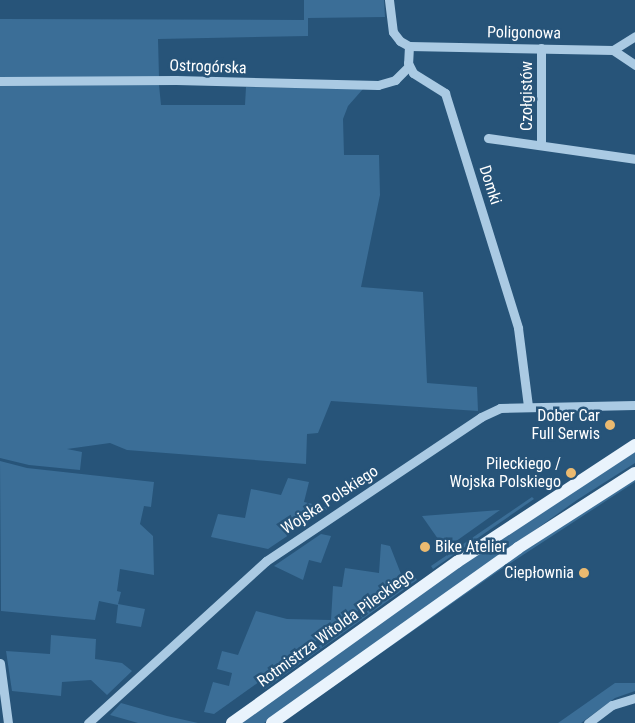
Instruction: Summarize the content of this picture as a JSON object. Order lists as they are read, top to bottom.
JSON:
{
  "streets": {
    "main road": ["Rotmistrza Witolda Pileckiego"],
    "street": [
      "Poligonowa",
      "Ostrogórska",
      "Czołgistów",
      "Domki",
      "Wojska Polskiego"
    ]
  },
  "crossings": [
    ["Poligonowa", "Czołgistów"],
    ["Ostrogórska", "Domki"],
    ["Domki", "Wojska Polskiego"]
  ],
  "places": [
    "Dober Car Full Serwis",
    "Pileckiego / Wojska Polskiego",
    "Bike Atelier",
    "Ciepłownia"
  ]
}
